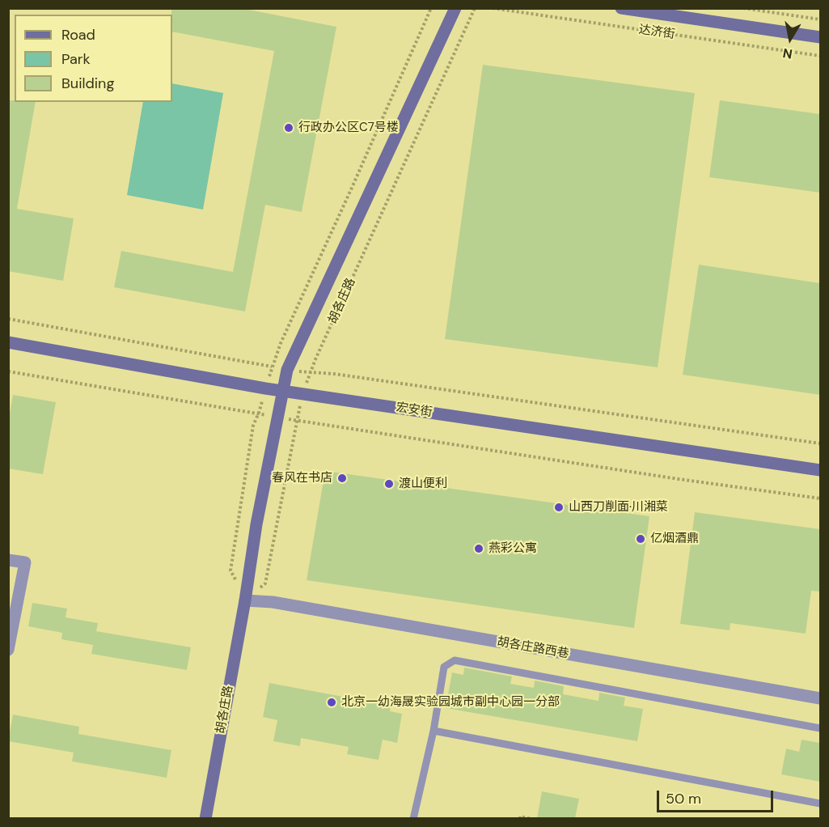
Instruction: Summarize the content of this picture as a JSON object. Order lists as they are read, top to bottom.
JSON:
{
  "streets": {
    "street": [
      "达济街",
      "胡各庄路",
      "宏安街",
      "胡各庄路西巷"
    ]
  },
  "crossings": [
    ["胡各庄路", "宏安街"],
    ["胡各庄路", "胡各庄路西巷"]
  ],
  "places": [
    "行政办公区C7号楼",
    "春风在书店",
    "渡山便利",
    "山西刀削面·川湘菜",
    "亿烟酒鼎",
    "燕彩公寓",
    "北京一幼海晟实验园城市副中心园一分部"
  ],
  "legend": ["Road", "Park", "Building"],
  "scale_bar": "50 m",
  "north": "bottom"
}
